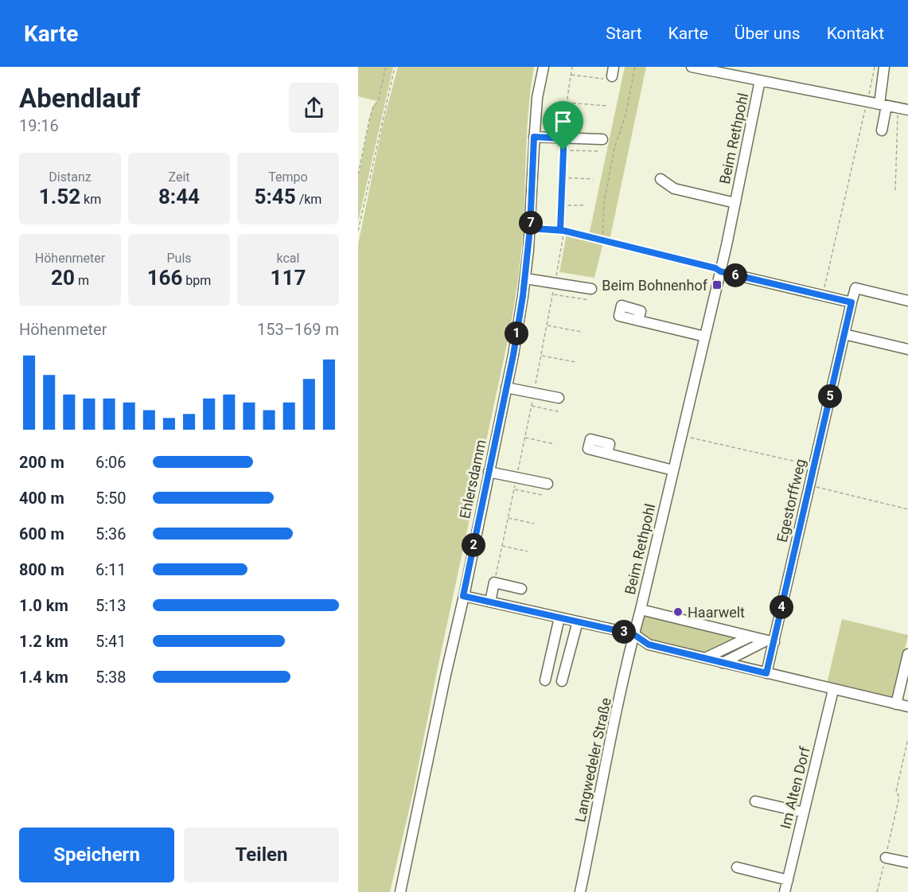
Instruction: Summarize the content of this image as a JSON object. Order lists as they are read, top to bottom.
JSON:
{
  "streets": {
    "street": [
      "Beim Rethpohl",
      "Ehlersdamm",
      "Egestorffweg",
      "Langwedeler Straße",
      "Im Alten Dorf"
    ]
  },
  "crossings": [
    ["Beim Rethpohl", "Langwedeler Straße"]
  ],
  "places": {
    "transit": ["Beim Bohnenhof"],
    "other": ["Haarwelt"]
  },
  "page": {
    "header": "Karte",
    "nav": [
      "Start",
      "Karte",
      "Über uns",
      "Kontakt"
    ],
    "heading": ["Abendlauf", "19:16"],
    "stats": [
      ["Distanz", "1.52 km"],
      ["Zeit", "8:44"],
      ["Tempo", "5:45 /km"],
      ["Höhenmeter", "20 m"],
      ["Puls", "166 bpm"],
      ["kcal", "117"]
    ],
    "pins": [
      "7",
      "6",
      "1",
      "5",
      "2",
      "4",
      "3"
    ],
    "chart": ["Höhenmeter", "153–169 m"],
    "list": [
      {
        "name": "200 m",
        "note": "6:06"
      },
      {
        "name": "400 m",
        "note": "5:50"
      },
      {
        "name": "600 m",
        "note": "5:36"
      },
      {
        "name": "800 m",
        "note": "6:11"
      },
      {
        "name": "1.0 km",
        "note": "5:13"
      },
      {
        "name": "1.2 km",
        "note": "5:41"
      },
      {
        "name": "1.4 km",
        "note": "5:38"
      }
    ],
    "buttons": ["Speichern", "Teilen"]
  }
}
